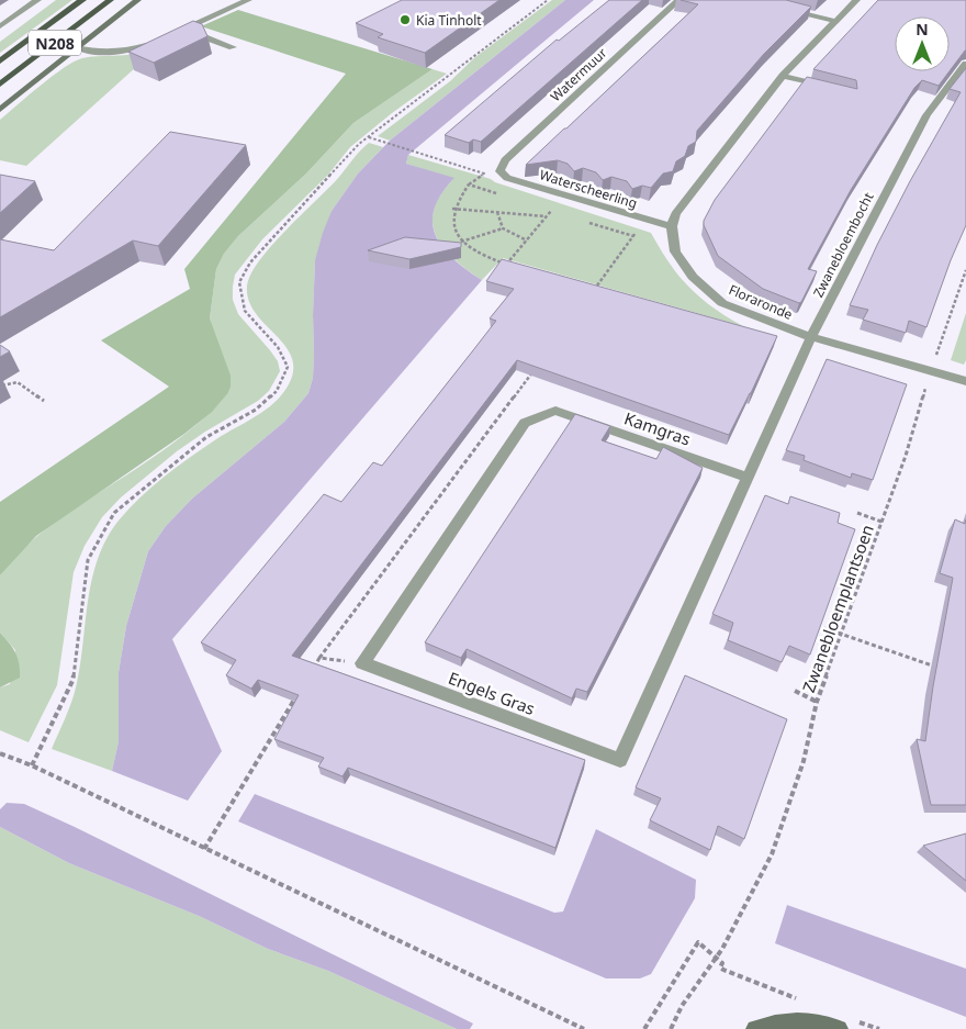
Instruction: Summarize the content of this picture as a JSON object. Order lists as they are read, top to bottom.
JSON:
{
  "streets": {
    "main road": ["N208"],
    "street": [
      "Watermuur",
      "Waterscheerling",
      "Zwanebloembocht",
      "Floraronde",
      "Kamgras",
      "Engels Gras"
    ],
    "path": ["Zwanebloemplantsoen"]
  },
  "crossings": [
    ["Watermuur", "Waterscheerling"],
    ["Waterscheerling", "Floraronde"],
    ["Zwanebloembocht", "Floraronde"],
    ["Zwanebloembocht", "Kamgras"],
    ["Zwanebloembocht", "Engels Gras"],
    ["Floraronde", "Zwanebloemplantsoen"],
    ["Kamgras", "Engels Gras"]
  ],
  "places": ["Kia Tinholt"],
  "north": "top"
}
